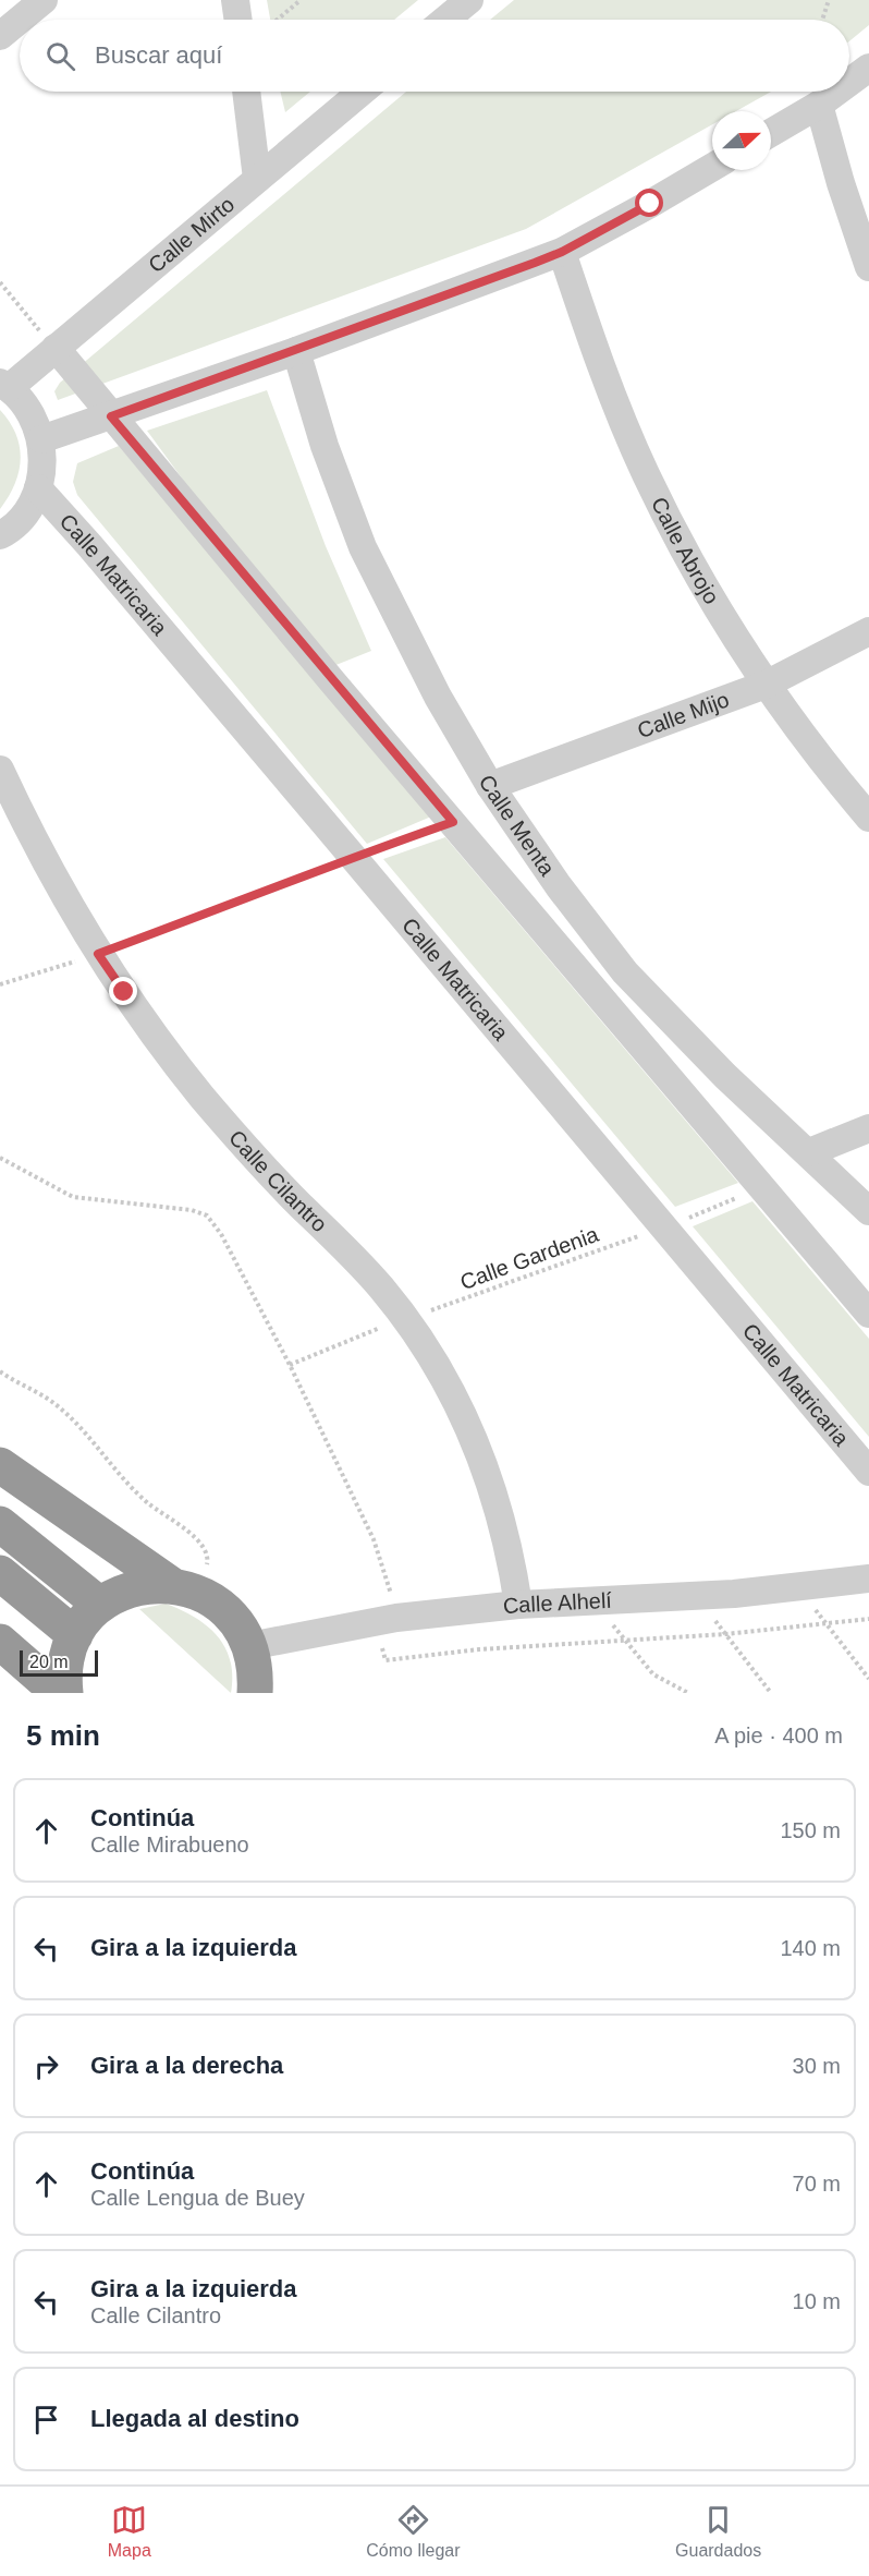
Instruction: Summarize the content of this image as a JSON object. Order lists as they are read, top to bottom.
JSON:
{
  "streets": {
    "street": [
      "Calle Mirto",
      "Calle Abrojo",
      "Calle Matricaria",
      "Calle Mijo",
      "Calle Menta",
      "Calle Cilantro",
      "Calle Alhelí"
    ],
    "path": ["Calle Gardenia"]
  },
  "crossings": [
    ["Calle Abrojo", "Calle Mijo"],
    ["Calle Matricaria", "Calle Gardenia"],
    ["Calle Mijo", "Calle Menta"],
    ["Calle Cilantro", "Calle Gardenia"],
    ["Calle Cilantro", "Calle Alhelí"]
  ],
  "scale_bar": "20 m",
  "north": "right",
  "page": {
    "search": "Buscar aquí",
    "scale": "20 m",
    "heading": ["5 min", "A pie · 400 m"],
    "list": [
      ["Continúa", "Calle Mirabueno", "150 m"],
      ["Gira a la izquierda", "140 m"],
      ["Gira a la derecha", "30 m"],
      ["Continúa", "Calle Lengua de Buey", "70 m"],
      ["Gira a la izquierda", "Calle Cilantro", "10 m"],
      "Llegada al destino"
    ],
    "nav": ["Mapa", "Cómo llegar", "Guardados"]
  }
}
